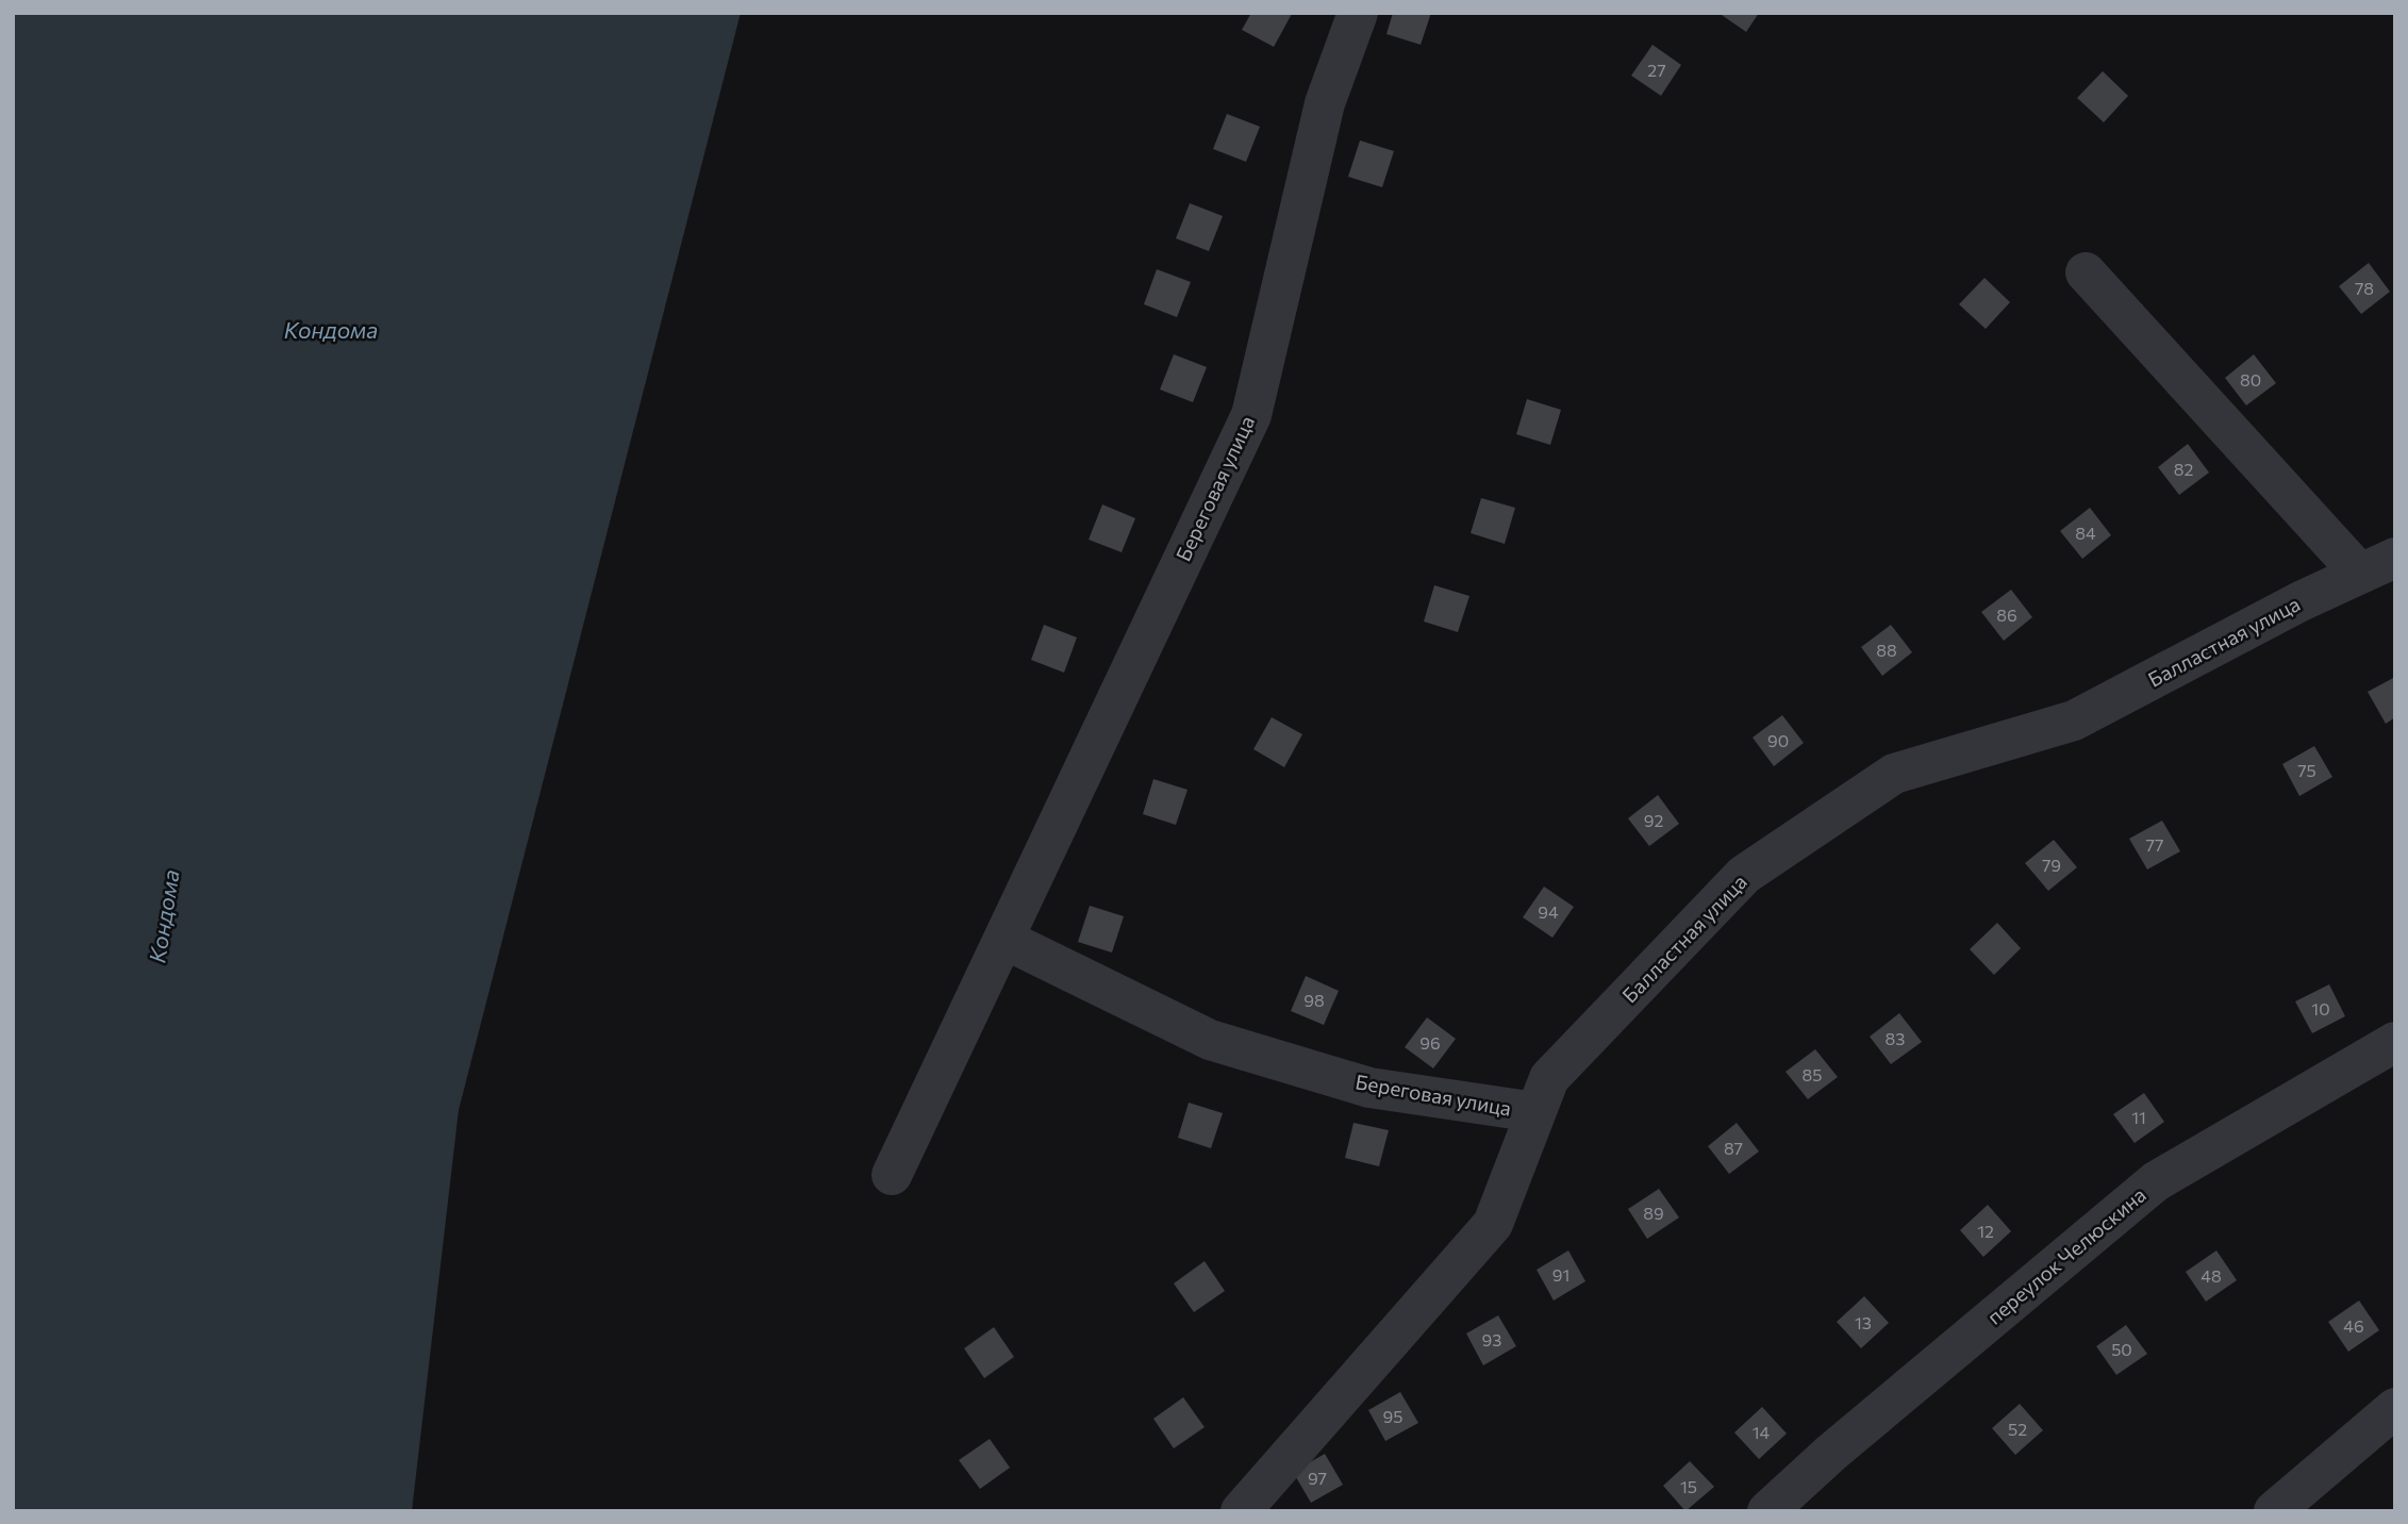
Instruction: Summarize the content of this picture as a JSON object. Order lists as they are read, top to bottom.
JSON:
{
  "streets": {
    "street": ["Береговая улица", "Балластная улица", "переулок Челюскина"]
  },
  "crossings": [
    ["Береговая улица", "Балластная улица"]
  ],
  "water": ["Кондома"],
  "house_numbers": [
    "27",
    "78",
    "80",
    "82",
    "84",
    "86",
    "88",
    "90",
    "75",
    "92",
    "77",
    "79",
    "94",
    "98",
    "10",
    "83",
    "96",
    "85",
    "11",
    "87",
    "89",
    "12",
    "91",
    "48",
    "13",
    "46",
    "93",
    "50",
    "95",
    "52",
    "14",
    "97",
    "15"
  ]
}
